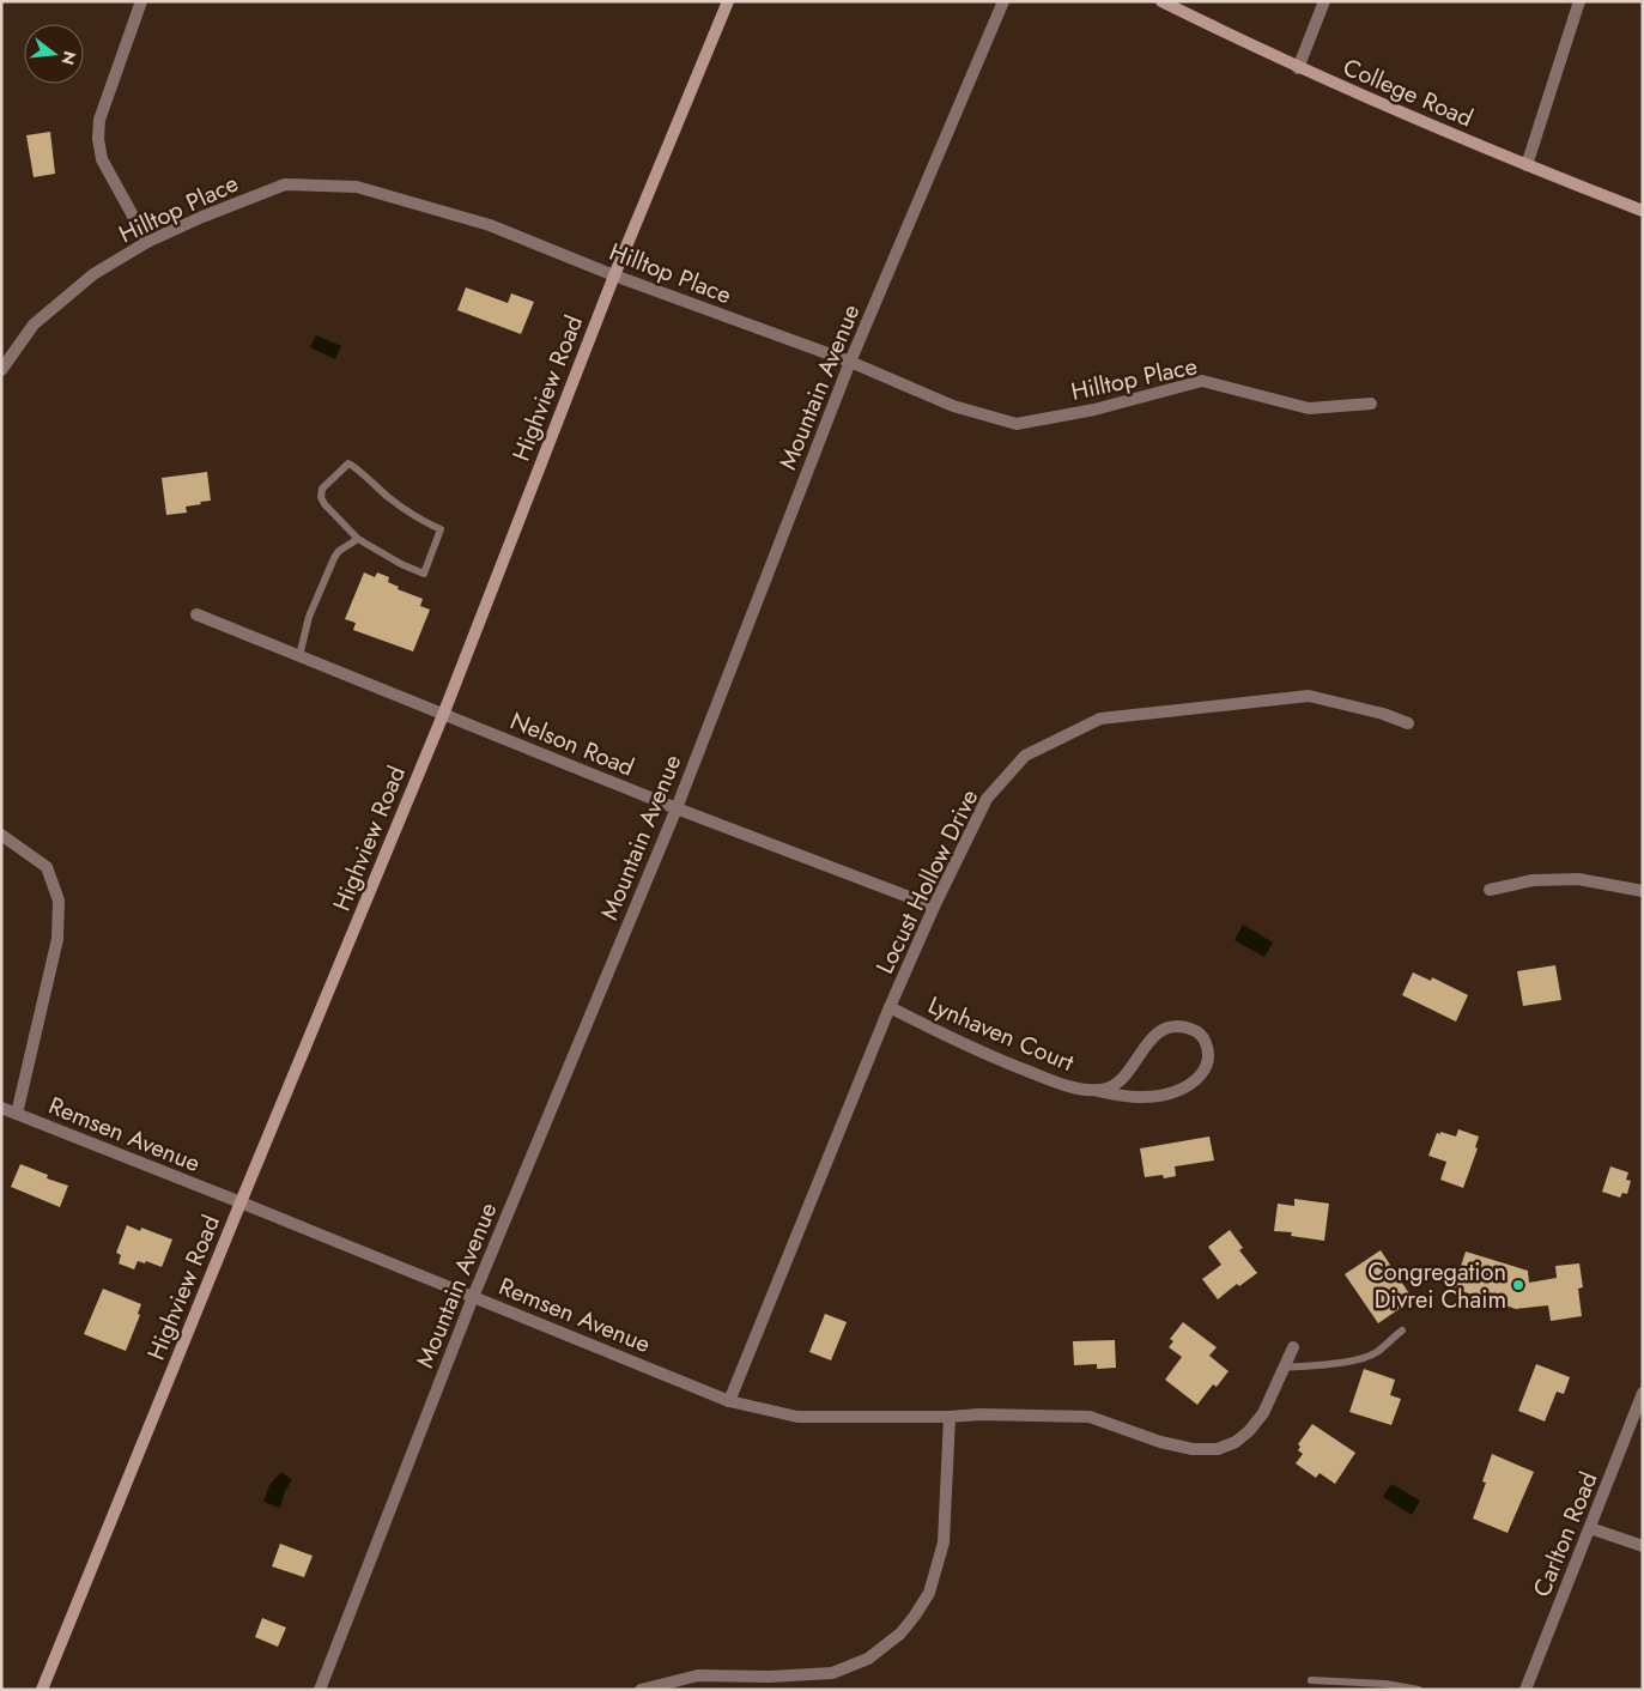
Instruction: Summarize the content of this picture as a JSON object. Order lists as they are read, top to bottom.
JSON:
{
  "streets": {
    "street": [
      "College Road",
      "Hilltop Place",
      "Mountain Avenue",
      "Highview Road",
      "Nelson Road",
      "Locust Hollow Drive",
      "Lynhaven Court",
      "Remsen Avenue",
      "Carlton Road"
    ]
  },
  "crossings": [
    ["Hilltop Place", "Mountain Avenue"],
    ["Hilltop Place", "Highview Road"],
    ["Mountain Avenue", "Nelson Road"],
    ["Mountain Avenue", "Remsen Avenue"],
    ["Highview Road", "Nelson Road"],
    ["Highview Road", "Remsen Avenue"],
    ["Nelson Road", "Locust Hollow Drive"],
    ["Locust Hollow Drive", "Lynhaven Court"],
    ["Locust Hollow Drive", "Remsen Avenue"]
  ],
  "places": ["Congregation Divrei Chaim"],
  "north": "right"
}
